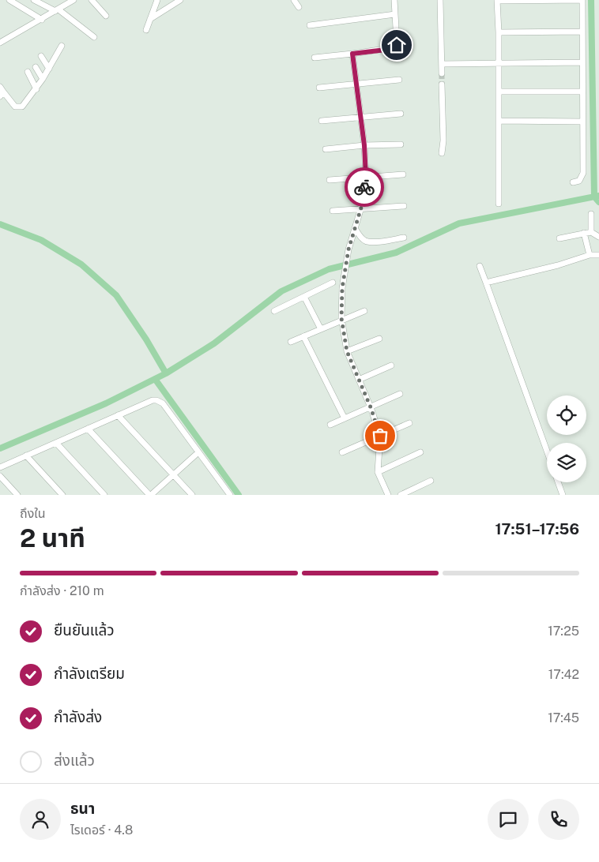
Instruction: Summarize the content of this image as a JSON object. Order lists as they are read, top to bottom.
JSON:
{
  "page": {
    "heading": ["2 นาที", "ถึงใน", "17:51–17:56"],
    "panel": ["ธนา", "ไรเดอร์ · 4.8"],
    "bar": "กำลังส่ง · 210 m",
    "list": [
      ["ยืนยันแล้ว", "17:25"],
      ["กำลังเตรียม", "17:42"],
      ["กำลังส่ง", "17:45"],
      "ส่งแล้ว"
    ]
  }
}
